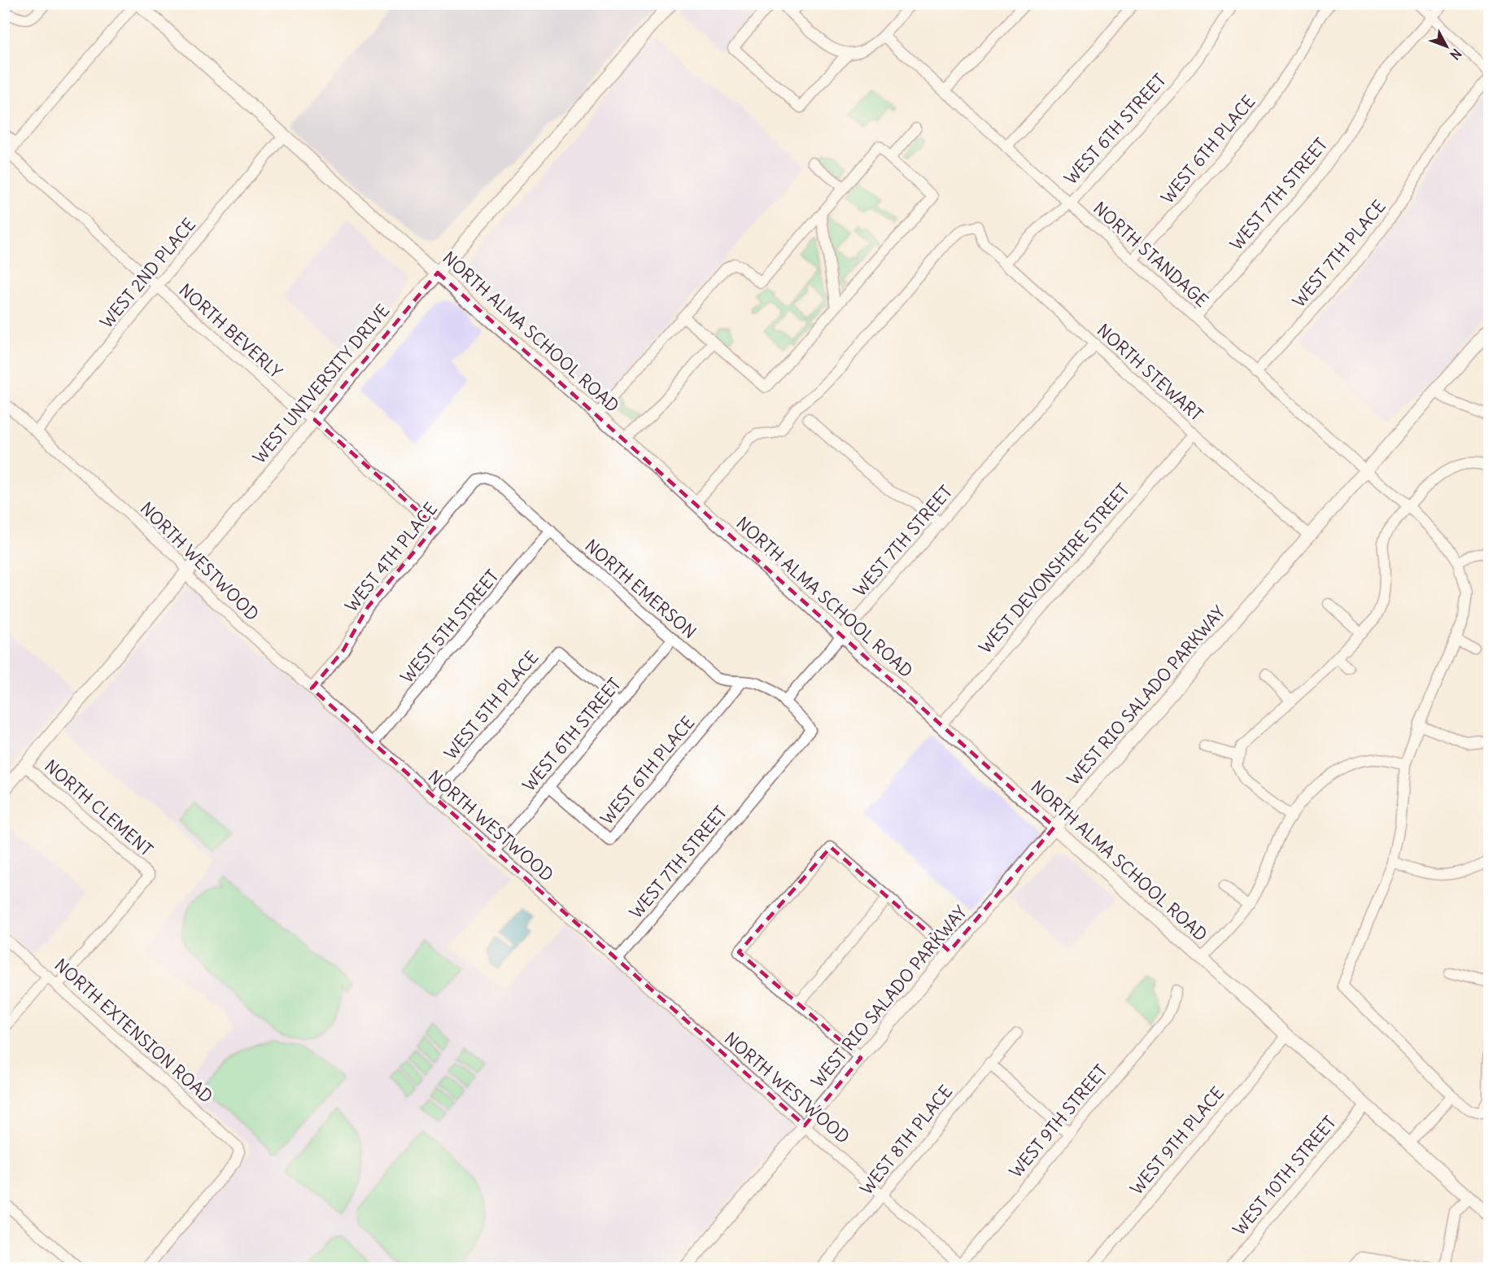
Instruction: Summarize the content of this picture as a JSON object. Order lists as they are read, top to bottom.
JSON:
{
  "streets": {
    "main road": ["NORTH ALMA SCHOOL ROAD", "WEST UNIVERSITY DRIVE", "WEST RIO SALADO PARKWAY"],
    "street": [
      "WEST 6TH STREET",
      "WEST 6TH PLACE",
      "WEST 7TH STREET",
      "WEST 7TH PLACE",
      "NORTH STANDAGE",
      "WEST 2ND PLACE",
      "NORTH BEVERLY",
      "NORTH STEWART",
      "WEST 4TH PLACE",
      "NORTH WESTWOOD",
      "WEST DEVONSHIRE STREET",
      "NORTH EMERSON",
      "WEST 5TH STREET",
      "WEST 5TH PLACE",
      "NORTH CLEMENT",
      "NORTH EXTENSION ROAD",
      "WEST 9TH STREET",
      "WEST 8TH PLACE",
      "WEST 9TH PLACE",
      "WEST 10TH STREET"
    ]
  },
  "crossings": [
    ["WEST 6TH STREET", "WEST 6TH PLACE"],
    ["WEST 6TH STREET", "NORTH STANDAGE"],
    ["WEST 6TH STREET", "NORTH STEWART"],
    ["WEST 6TH STREET", "NORTH WESTWOOD"],
    ["WEST 6TH STREET", "NORTH EMERSON"],
    ["WEST 6TH STREET", "WEST 5TH PLACE"],
    ["WEST 6TH PLACE", "NORTH STANDAGE"],
    ["WEST 6TH PLACE", "NORTH EMERSON"],
    ["WEST 7TH STREET", "NORTH STANDAGE"],
    ["WEST 7TH STREET", "NORTH ALMA SCHOOL ROAD"],
    ["WEST 7TH STREET", "NORTH STEWART"],
    ["WEST 7TH STREET", "NORTH WESTWOOD"],
    ["WEST 7TH STREET", "NORTH EMERSON"],
    ["WEST 7TH PLACE", "NORTH STANDAGE"],
    ["NORTH STANDAGE", "WEST RIO SALADO PARKWAY"],
    ["WEST 2ND PLACE", "NORTH BEVERLY"],
    ["WEST 2ND PLACE", "NORTH ALMA SCHOOL ROAD"],
    ["WEST 2ND PLACE", "NORTH WESTWOOD"],
    ["NORTH BEVERLY", "WEST UNIVERSITY DRIVE"],
    ["NORTH BEVERLY", "WEST 4TH PLACE"],
    ["NORTH ALMA SCHOOL ROAD", "NORTH STEWART"],
    ["NORTH ALMA SCHOOL ROAD", "WEST UNIVERSITY DRIVE"],
    ["NORTH ALMA SCHOOL ROAD", "WEST DEVONSHIRE STREET"],
    ["NORTH ALMA SCHOOL ROAD", "WEST RIO SALADO PARKWAY"],
    ["NORTH ALMA SCHOOL ROAD", "WEST 9TH PLACE"],
    ["NORTH ALMA SCHOOL ROAD", "WEST 10TH STREET"],
    ["NORTH STEWART", "WEST DEVONSHIRE STREET"],
    ["NORTH STEWART", "WEST RIO SALADO PARKWAY"],
    ["WEST UNIVERSITY DRIVE", "NORTH WESTWOOD"],
    ["WEST UNIVERSITY DRIVE", "NORTH CLEMENT"],
    ["WEST 4TH PLACE", "NORTH WESTWOOD"],
    ["WEST 4TH PLACE", "NORTH EMERSON"],
    ["NORTH WESTWOOD", "WEST 5TH STREET"],
    ["NORTH WESTWOOD", "WEST RIO SALADO PARKWAY"],
    ["NORTH WESTWOOD", "WEST 5TH PLACE"],
    ["NORTH WESTWOOD", "WEST 9TH STREET"],
    ["NORTH WESTWOOD", "WEST 8TH PLACE"],
    ["NORTH EMERSON", "WEST 5TH STREET"],
    ["NORTH CLEMENT", "NORTH EXTENSION ROAD"]
  ],
  "north": "bottom right"
}
